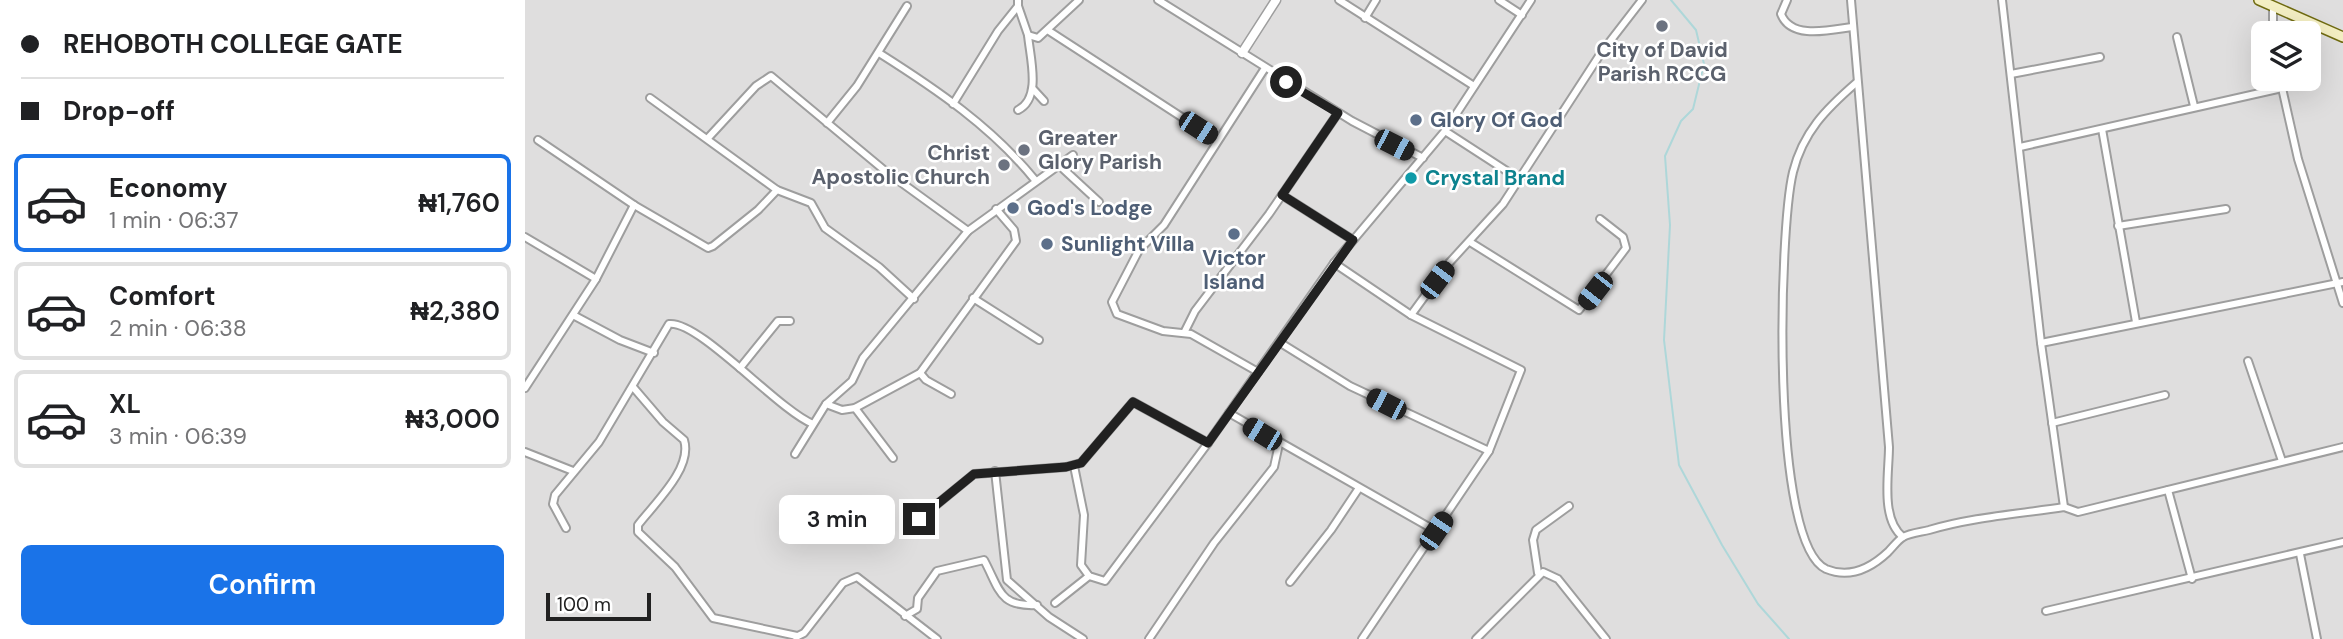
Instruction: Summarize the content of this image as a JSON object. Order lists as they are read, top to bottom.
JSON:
{
  "places": [
    "City of David Parish RCCG",
    "Glory Of God",
    "Greater Glory Parish",
    "Christ Apostolic Church",
    "Crystal Brand",
    "God's Lodge",
    "Victor Island",
    "Sunlight Villa"
  ],
  "scale_bar": "100 m",
  "page": {
    "banner": ["REHOBOTH COLLEGE GATE", "Drop-off"],
    "list": [
      {
        "name": "Economy",
        "note": "1 min · 06:37",
        "value": "₦1,760"
      },
      {
        "name": "Comfort",
        "note": "2 min · 06:38",
        "value": "₦2,380"
      },
      {
        "name": "XL",
        "note": "3 min · 06:39",
        "value": "₦3,000"
      }
    ],
    "bubble": "3 min",
    "buttons": "Confirm",
    "scale": "100 m"
  }
}
